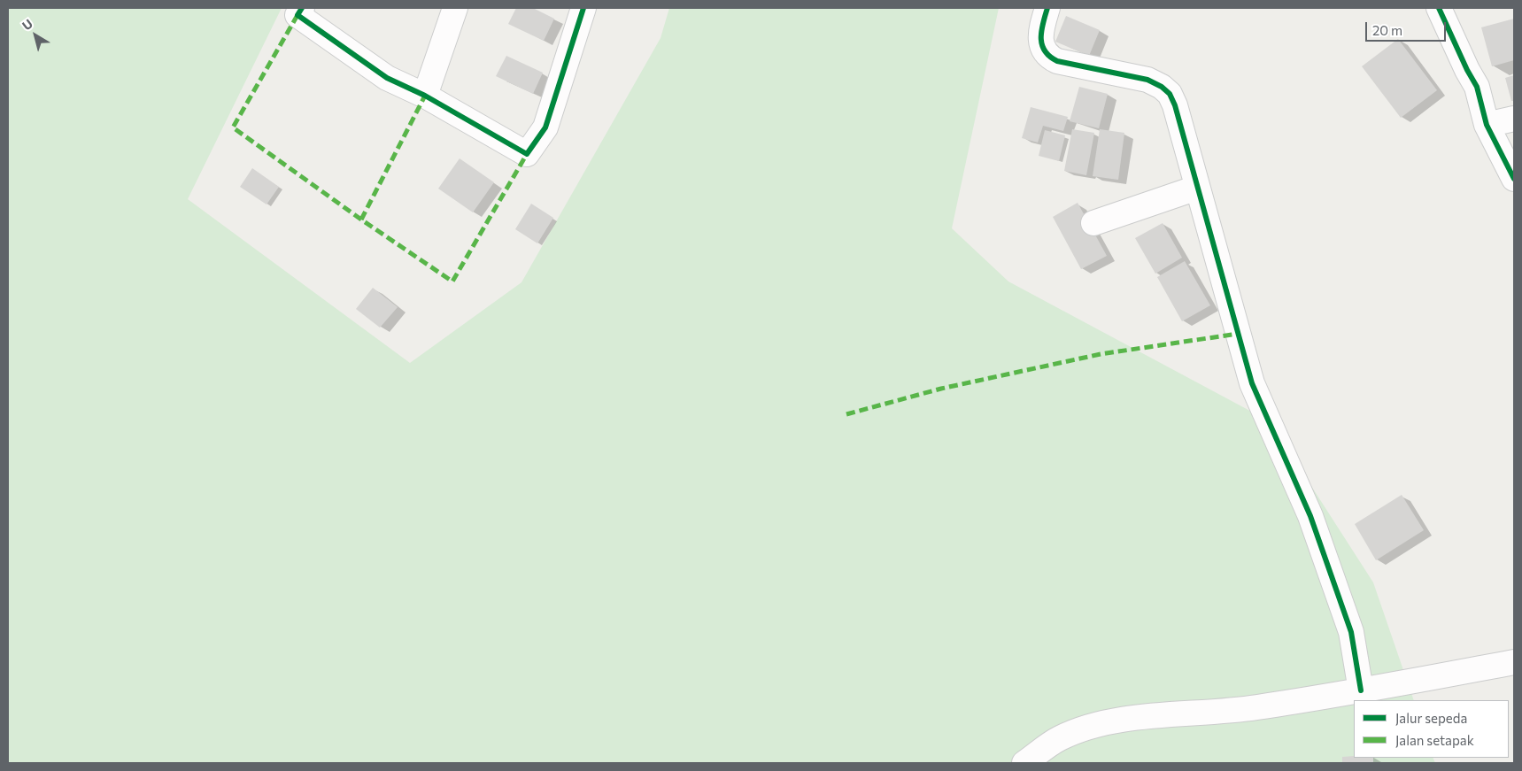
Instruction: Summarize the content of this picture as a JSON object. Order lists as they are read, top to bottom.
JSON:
{
  "legend": ["Jalur sepeda", "Jalan setapak"],
  "scale_bar": "20 m",
  "north": "top left"
}
